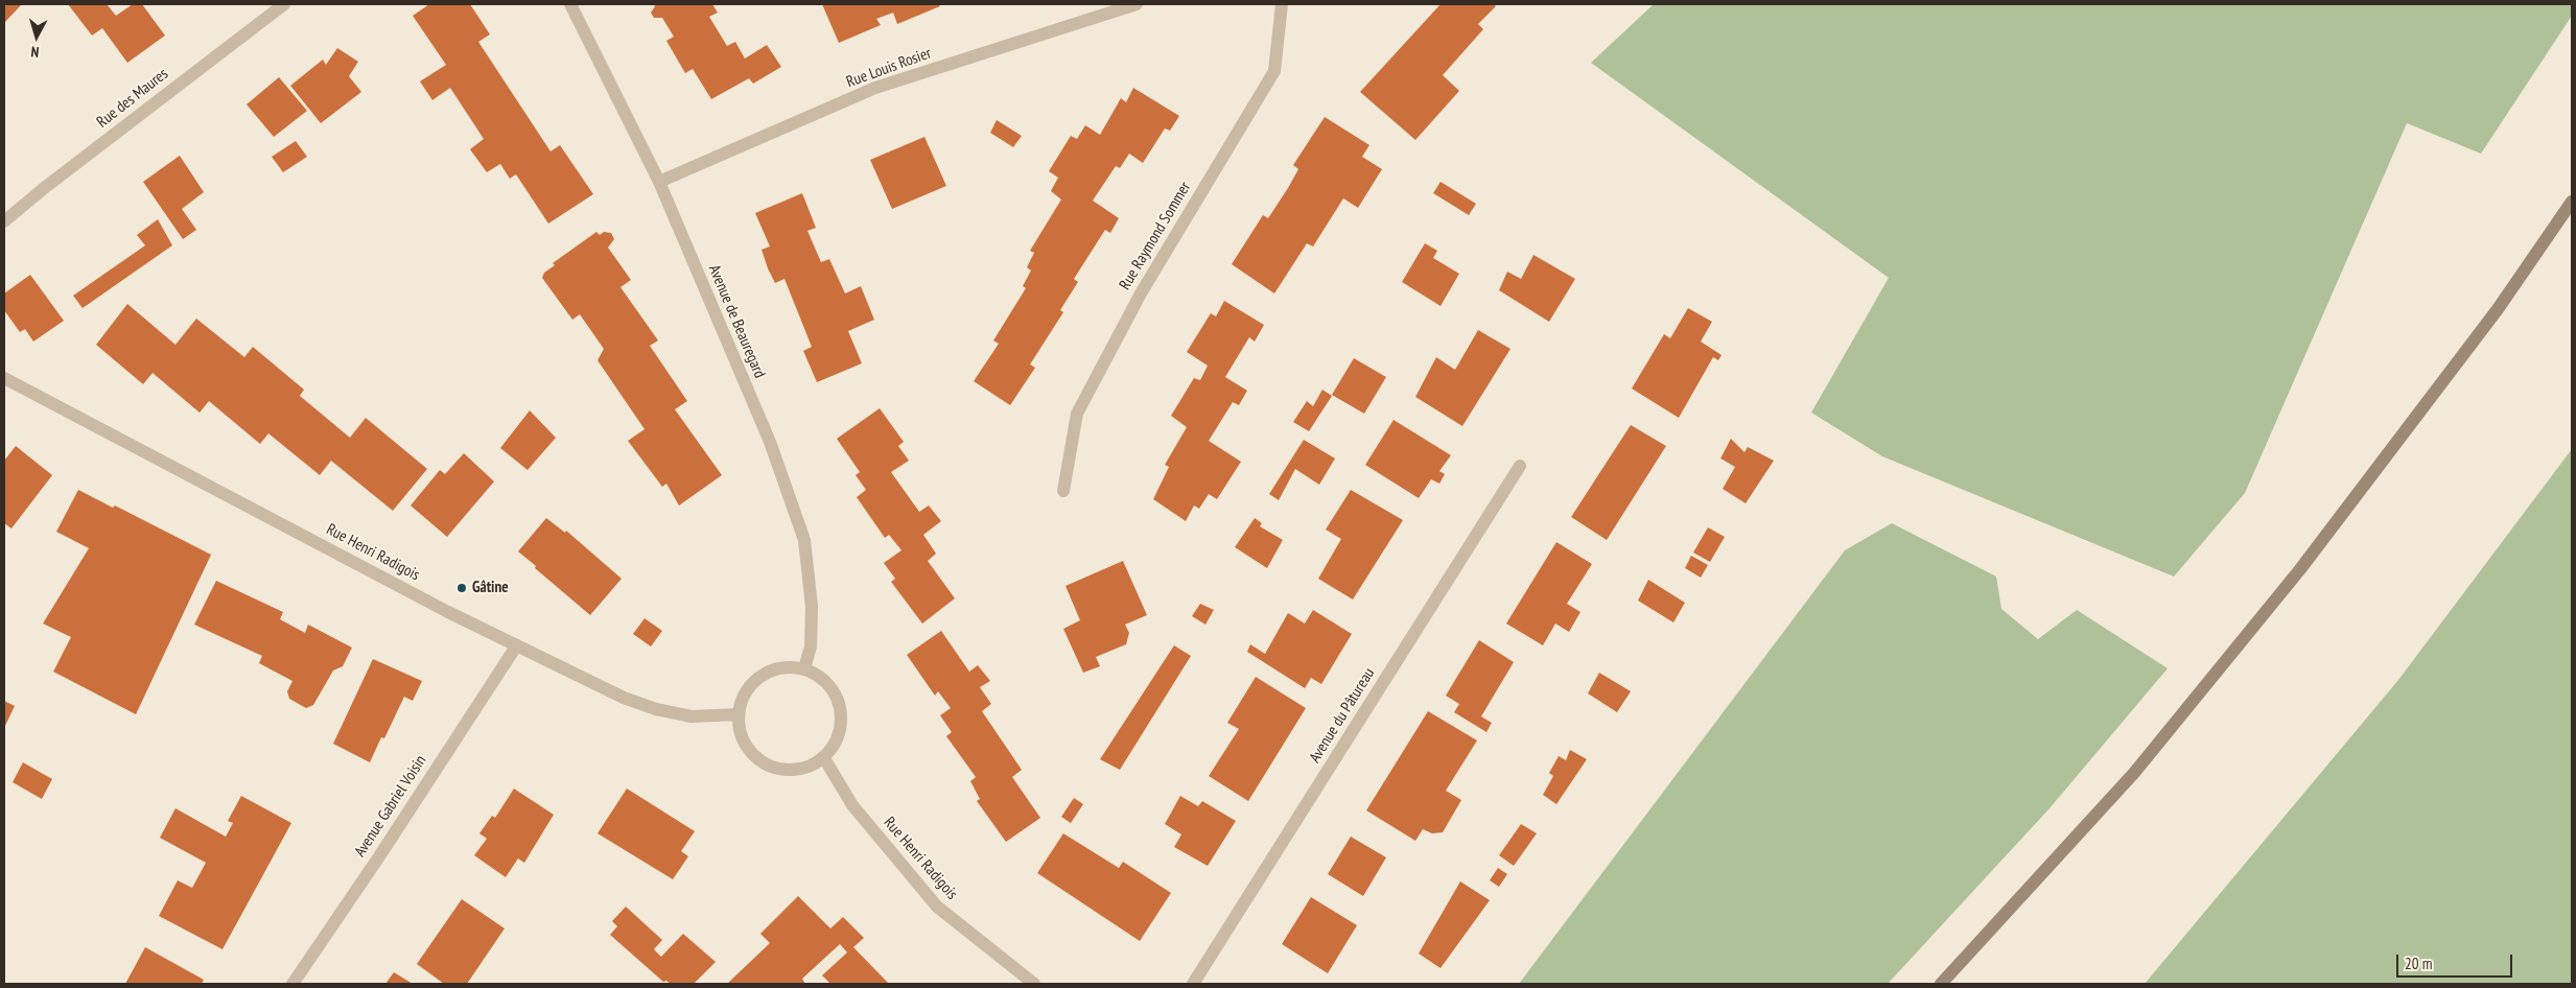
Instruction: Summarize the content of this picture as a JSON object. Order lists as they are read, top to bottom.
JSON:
{
  "streets": {
    "street": [
      "Rue Louis Rosier",
      "Rue des Maures",
      "Rue Raymond Sommer",
      "Avenue de Beauregard",
      "Rue Henri Radigois",
      "Avenue du Pâtureau",
      "Avenue Gabriel Voisin"
    ]
  },
  "crossings": [
    ["Rue Louis Rosier", "Avenue de Beauregard"],
    ["Avenue de Beauregard", "Rue Henri Radigois"],
    ["Rue Henri Radigois", "Avenue Gabriel Voisin"]
  ],
  "places": ["Gâtine"],
  "scale_bar": "20 m",
  "north": "bottom"
}
